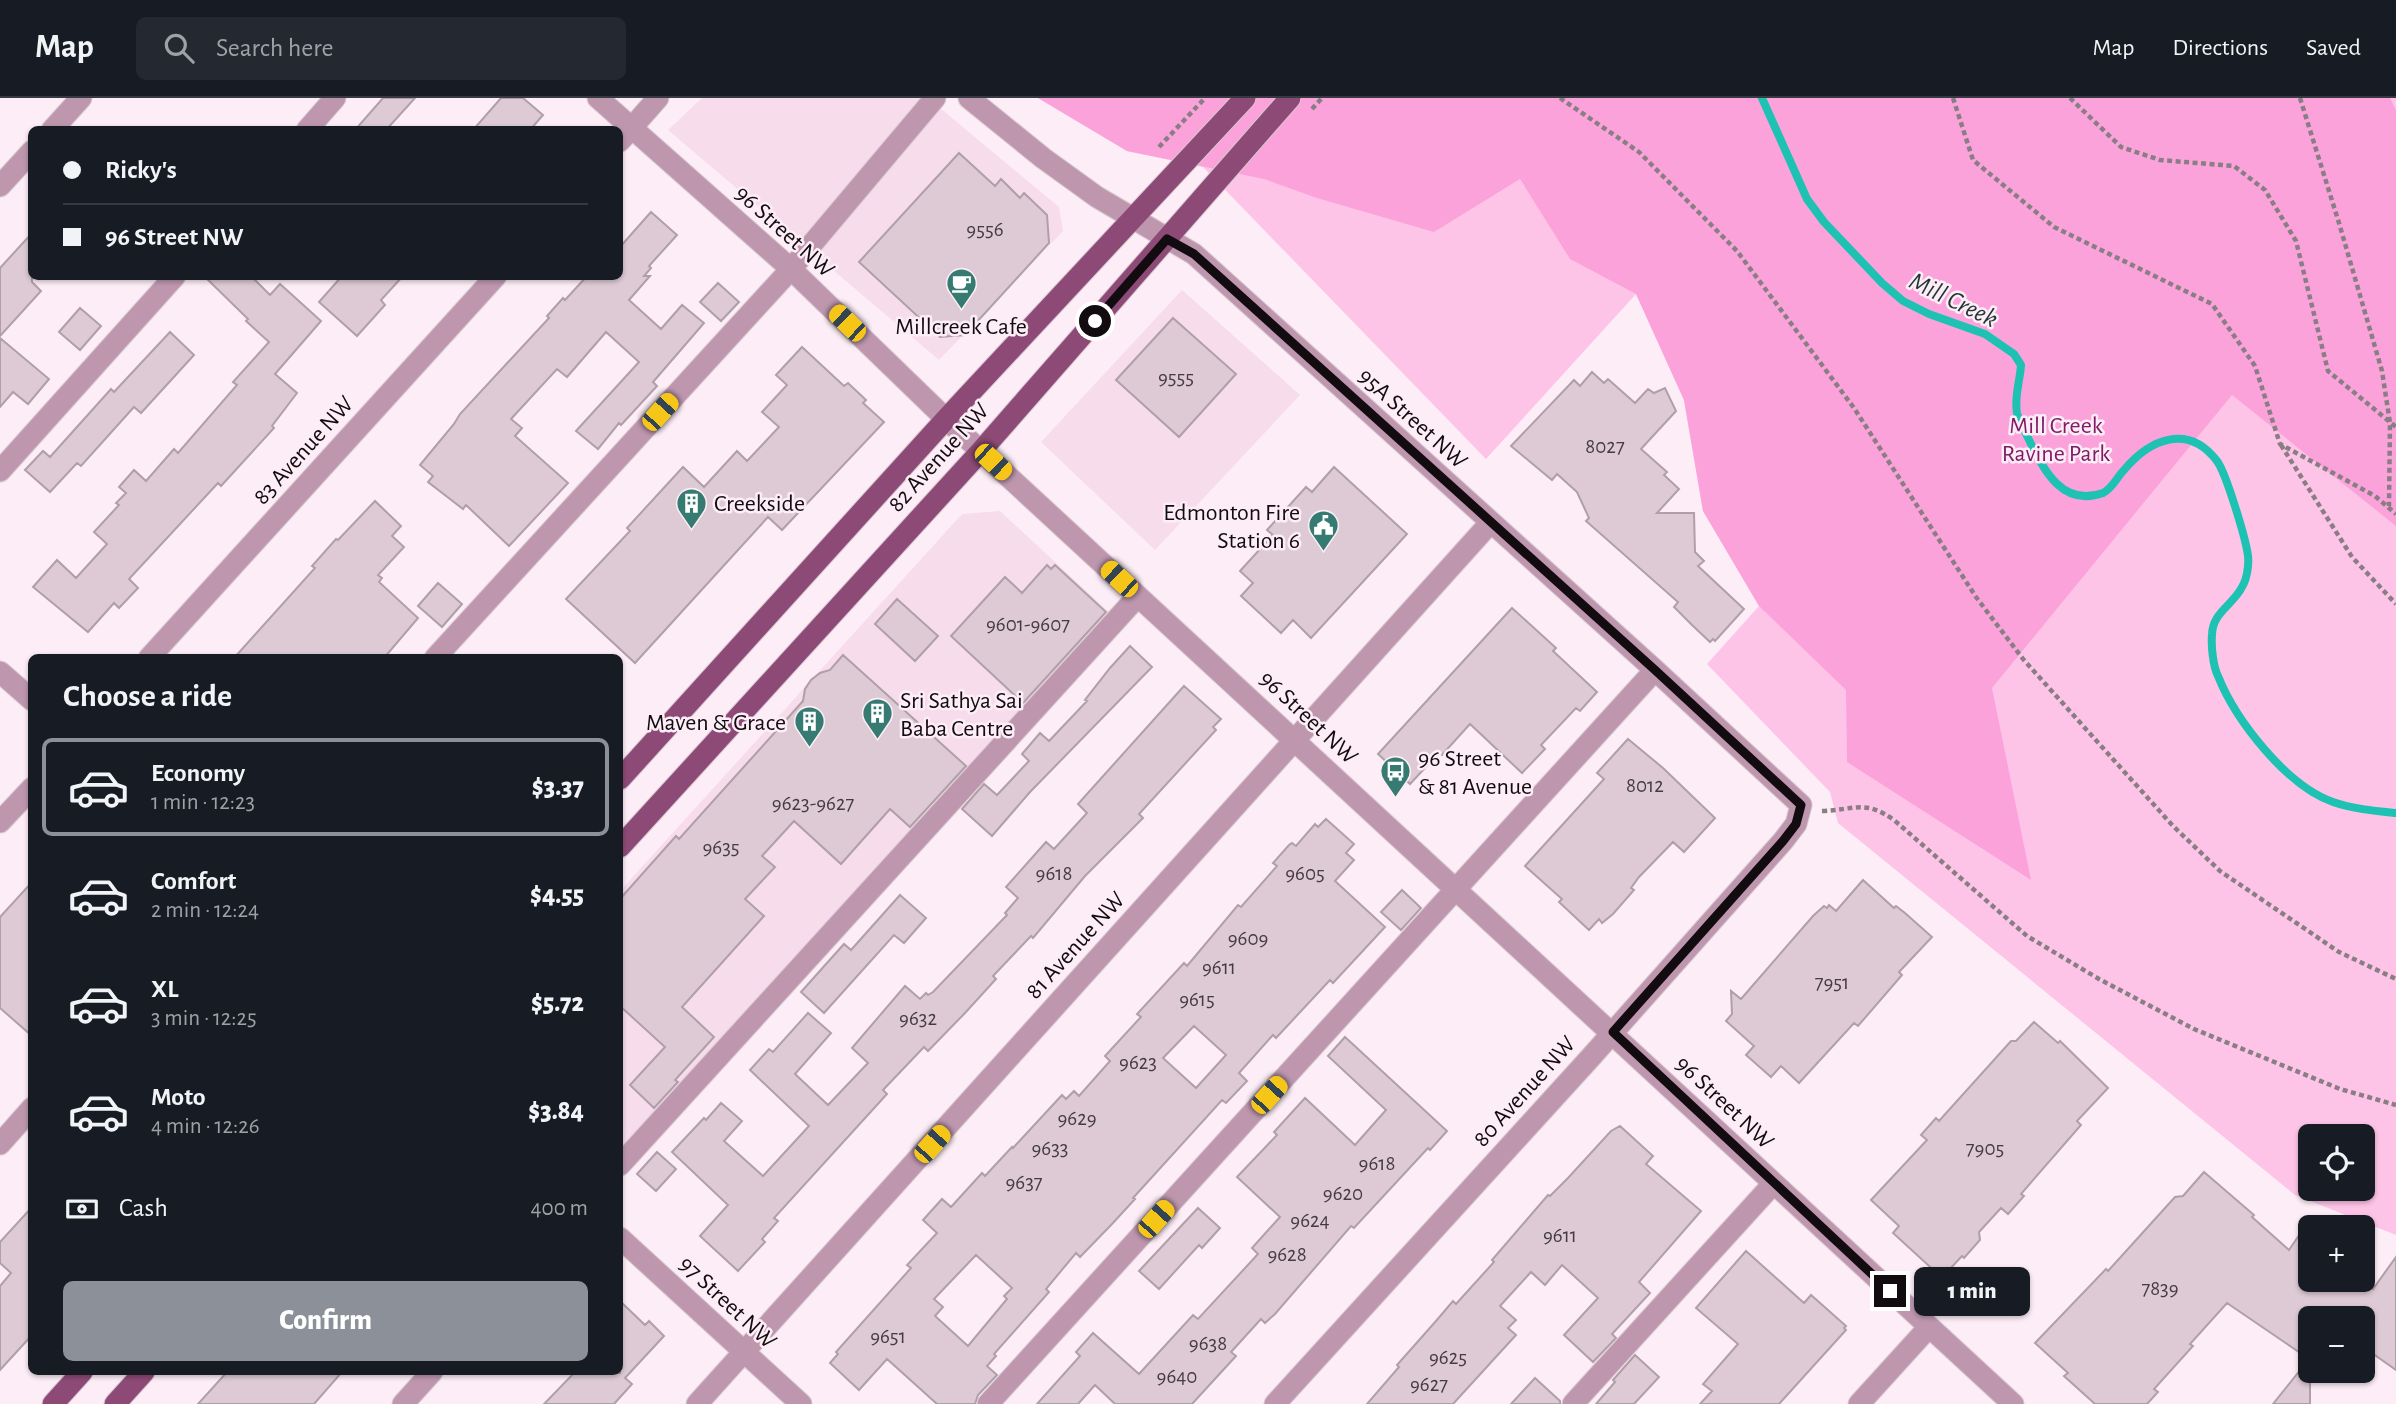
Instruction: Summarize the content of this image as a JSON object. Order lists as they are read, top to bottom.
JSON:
{
  "streets": {
    "main road": ["82 Avenue NW"],
    "street": [
      "96 Street NW",
      "95A Street NW",
      "83 Avenue NW",
      "81 Avenue NW",
      "80 Avenue NW",
      "97 Street NW"
    ]
  },
  "crossings": [
    ["96 Street NW", "82 Avenue NW"],
    ["96 Street NW", "81 Avenue NW"],
    ["96 Street NW", "80 Avenue NW"],
    ["95A Street NW", "82 Avenue NW"],
    ["95A Street NW", "81 Avenue NW"],
    ["95A Street NW", "80 Avenue NW"],
    ["81 Avenue NW", "97 Street NW"]
  ],
  "water": ["Mill Creek"],
  "parks": ["Mill Creek Ravine Park"],
  "places": {
    "cafe": ["Millcreek Cafe"],
    "building": ["Creekside", "Sri Sathya Sai Baba Centre", "Maven & Grace"],
    "public building": ["Edmonton Fire Station 6"],
    "bus stop": ["96 Street & 81 Avenue"]
  },
  "house_numbers": [
    "9556",
    "9555",
    "8027",
    "9601-9607",
    "8012",
    "9623-9627",
    "9635",
    "9618",
    "9605",
    "9609",
    "9611",
    "7951",
    "9615",
    "9632",
    "9623",
    "9629",
    "9633",
    "7905",
    "9618",
    "9637",
    "9620",
    "9624",
    "9611",
    "9628",
    "7839",
    "9651",
    "9638",
    "9625",
    "9640",
    "9627"
  ],
  "page": {
    "header": "Map",
    "search": "Search here",
    "nav": ["Map", "Directions", "Saved"],
    "banner": ["Ricky's", "96 Street NW"],
    "heading": "Choose a ride",
    "list": [
      {
        "name": "Economy",
        "note": "1 min · 12:23",
        "value": "$3.37"
      },
      {
        "name": "Comfort",
        "note": "2 min · 12:24",
        "value": "$4.55"
      },
      {
        "name": "XL",
        "note": "3 min · 12:25",
        "value": "$5.72"
      },
      {
        "name": "Moto",
        "note": "4 min · 12:26",
        "value": "$3.84"
      }
    ],
    "map_buttons": ["+", "−"],
    "pay": ["Cash", "400 m"],
    "bubble": "1 min",
    "buttons": "Confirm"
  }
}
